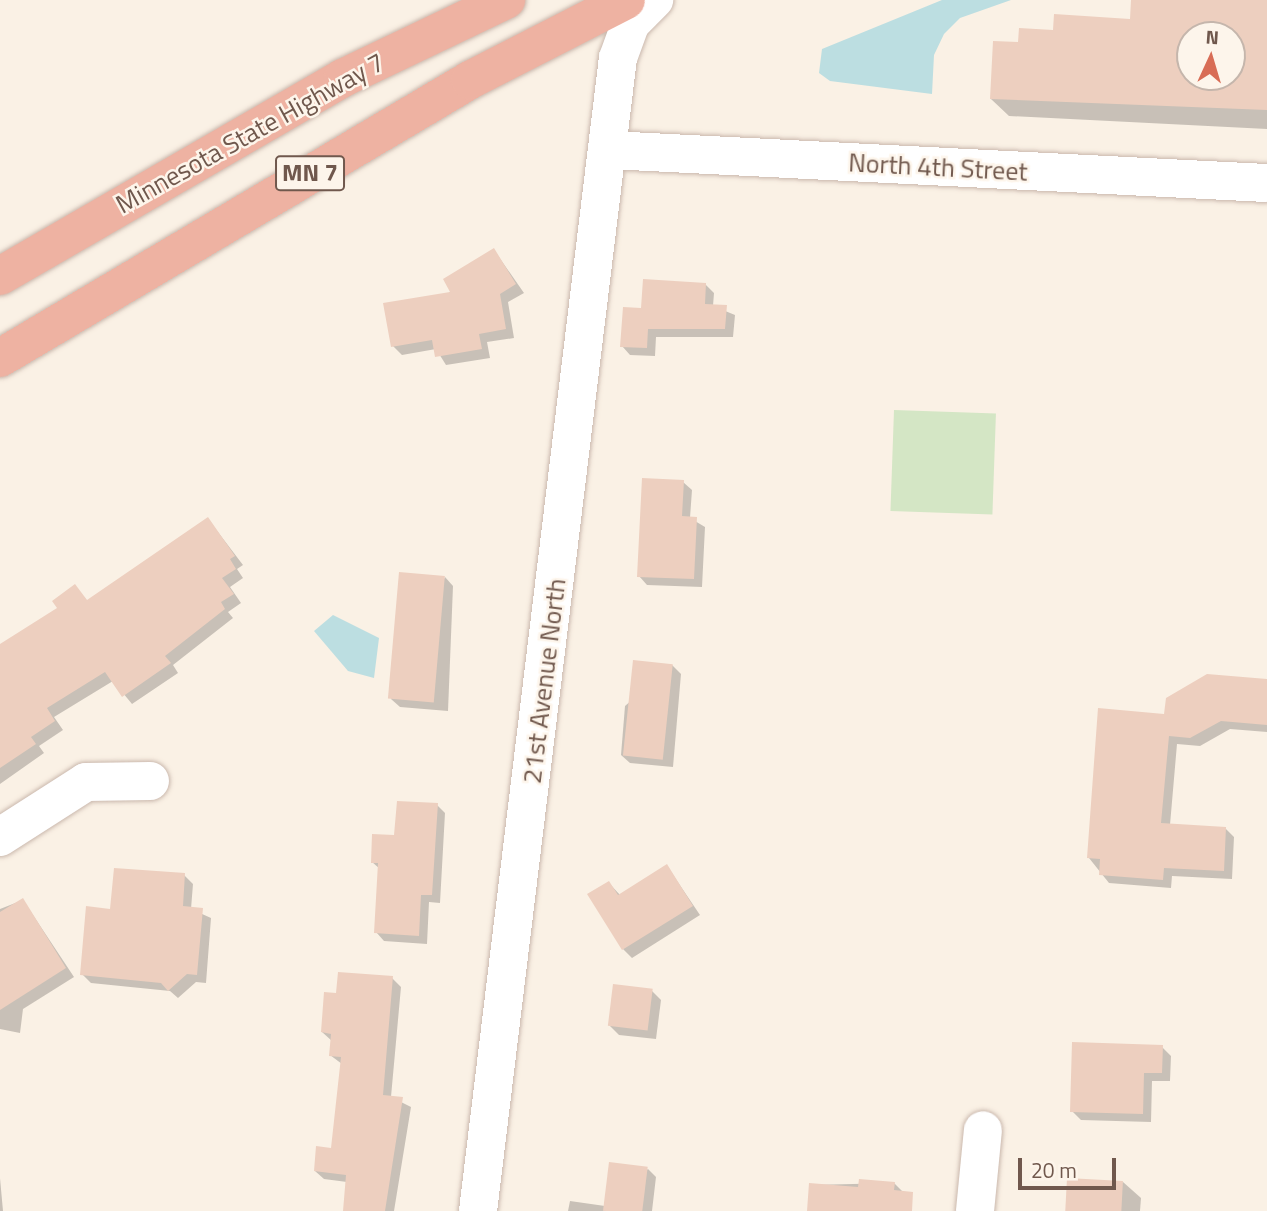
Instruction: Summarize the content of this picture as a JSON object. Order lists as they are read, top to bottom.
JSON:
{
  "streets": {
    "highway": ["Minnesota State Highway 7", "MN 7"],
    "street": ["North 4th Street", "21st Avenue North"]
  },
  "crossings": [
    ["North 4th Street", "21st Avenue North"]
  ],
  "scale_bar": "20 m",
  "north": "top"
}
